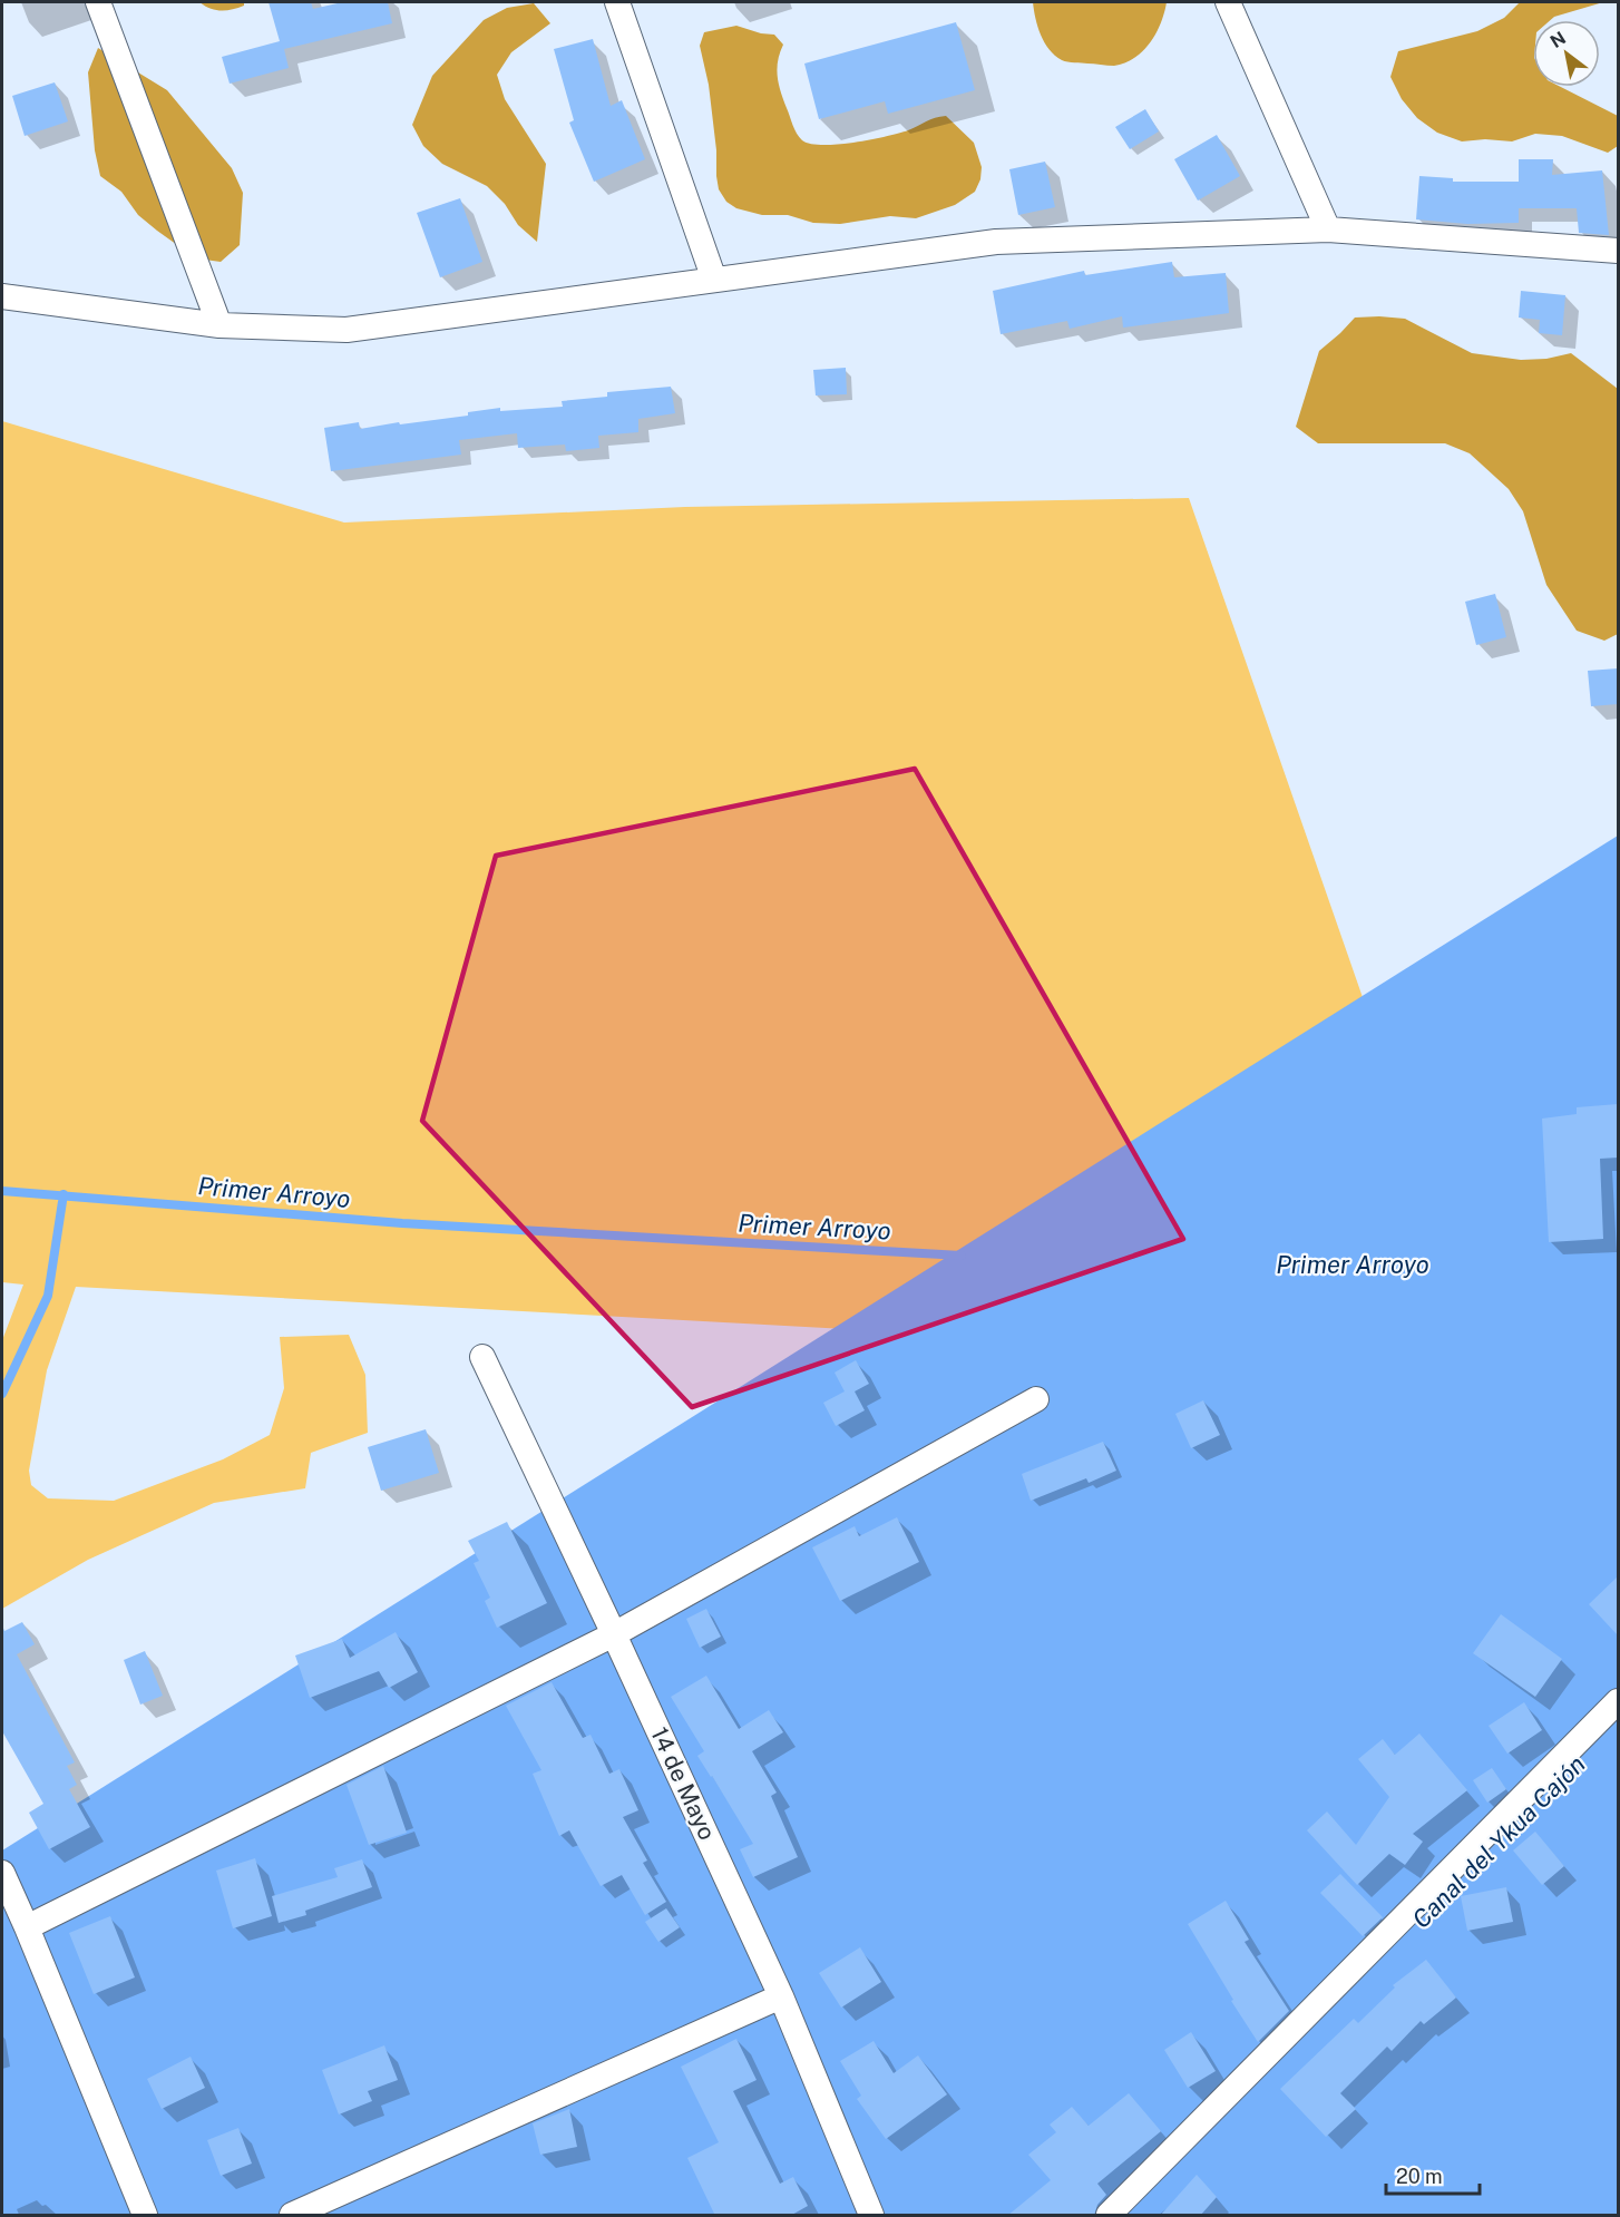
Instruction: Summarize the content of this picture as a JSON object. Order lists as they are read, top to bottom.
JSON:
{
  "streets": {
    "street": ["14 de Mayo"]
  },
  "water": ["Primer Arroyo", "Canal del Ykua Cajón"],
  "scale_bar": "20 m",
  "north": "top left"
}
